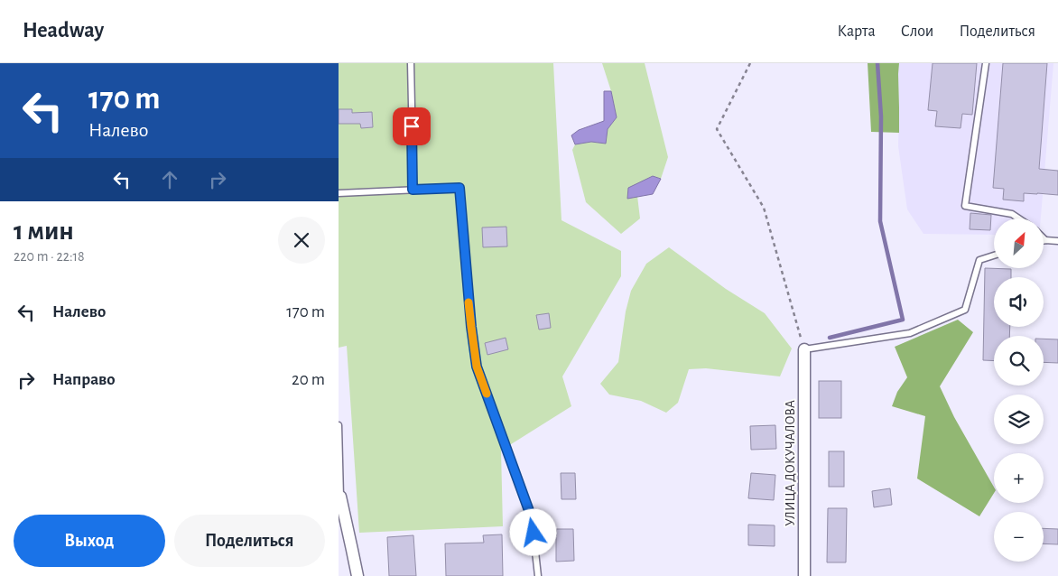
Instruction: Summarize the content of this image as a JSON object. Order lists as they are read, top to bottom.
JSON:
{
  "streets": {
    "street": ["УЛИЦА ДОКУЧАЛОВА"]
  },
  "north": "top right",
  "page": {
    "header": "Headway",
    "nav": ["Карта", "Слои", "Поделиться"],
    "turn": ["170 m", "Налево"],
    "heading": ["1 мин", "220 m · 22:18"],
    "map_buttons": ["+", "−"],
    "list": [
      {
        "name": "Налево",
        "value": "170 m"
      },
      {
        "name": "Направо",
        "value": "20 m"
      }
    ],
    "buttons": ["Выход", "Поделиться"]
  }
}
